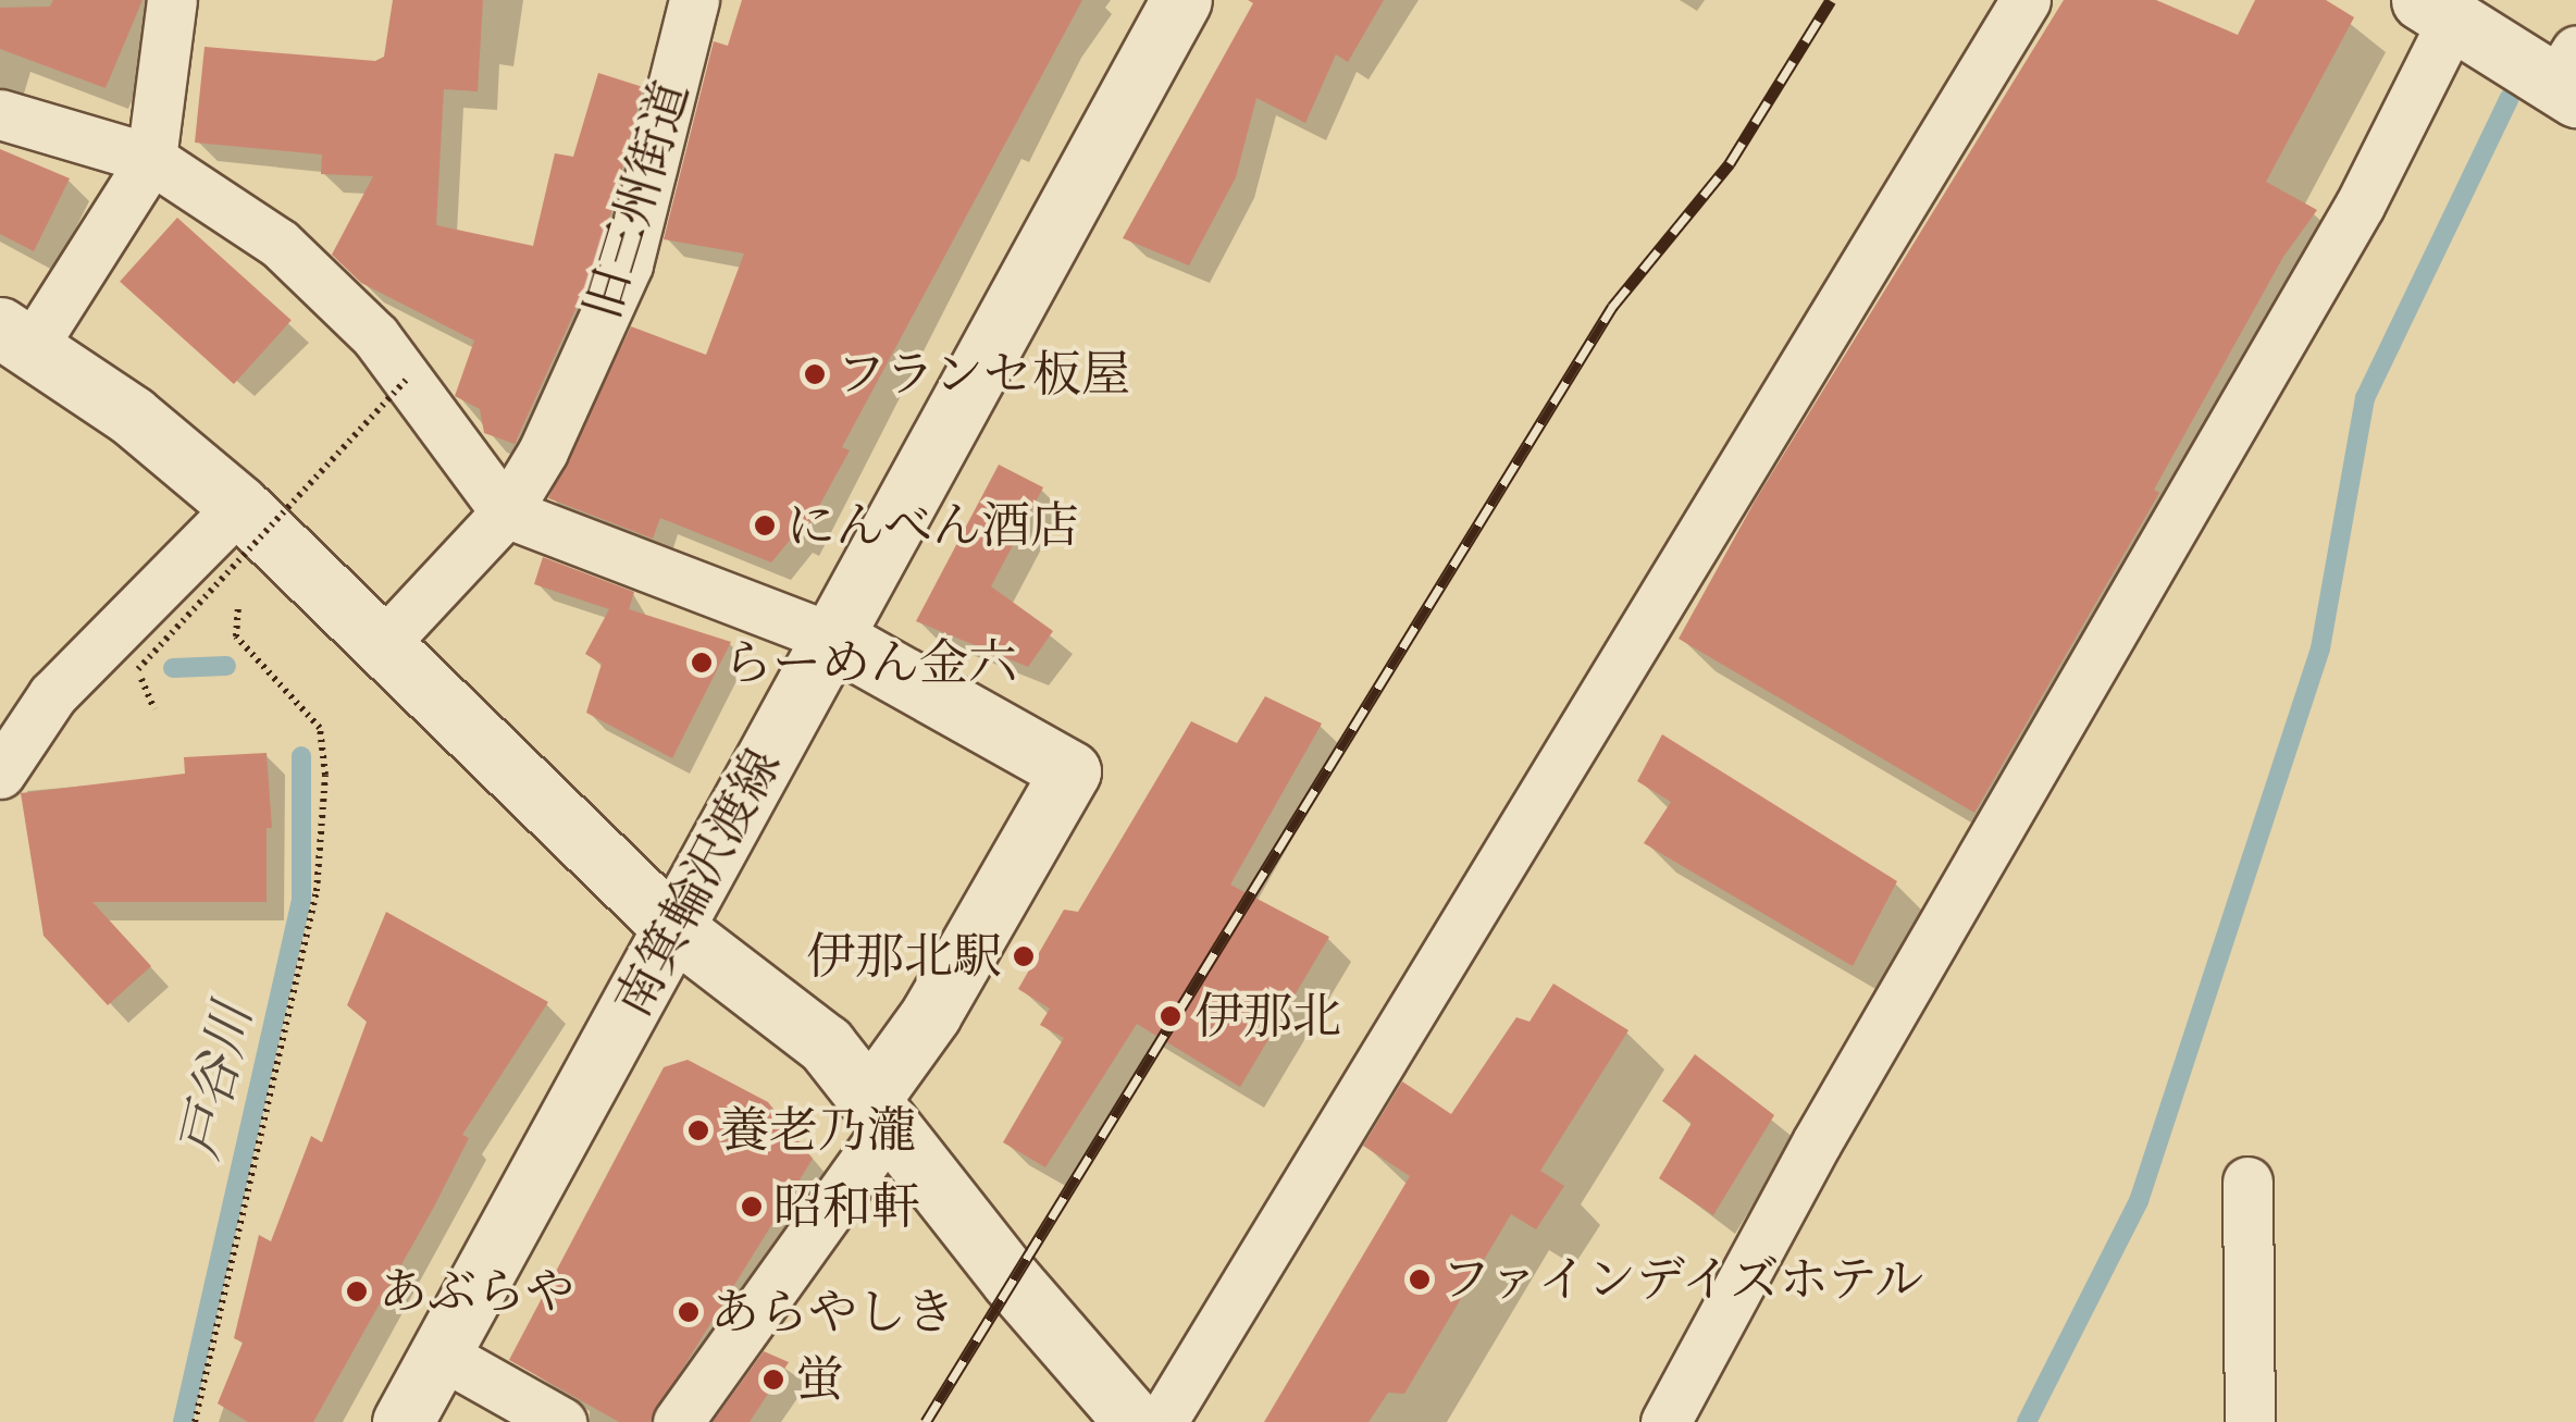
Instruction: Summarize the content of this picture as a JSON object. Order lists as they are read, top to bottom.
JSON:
{
  "streets": {
    "street": ["旧三州街道", "南箕輪沢渡線"]
  },
  "water": ["戸谷川"],
  "places": [
    "フランセ板屋",
    "にんべん酒店",
    "らーめん金六",
    "伊那北駅",
    "伊那北",
    "養老乃瀧",
    "昭和軒",
    "ファインデイズホテル",
    "あぶらや",
    "あらやしき",
    "蛍"
  ]
}
